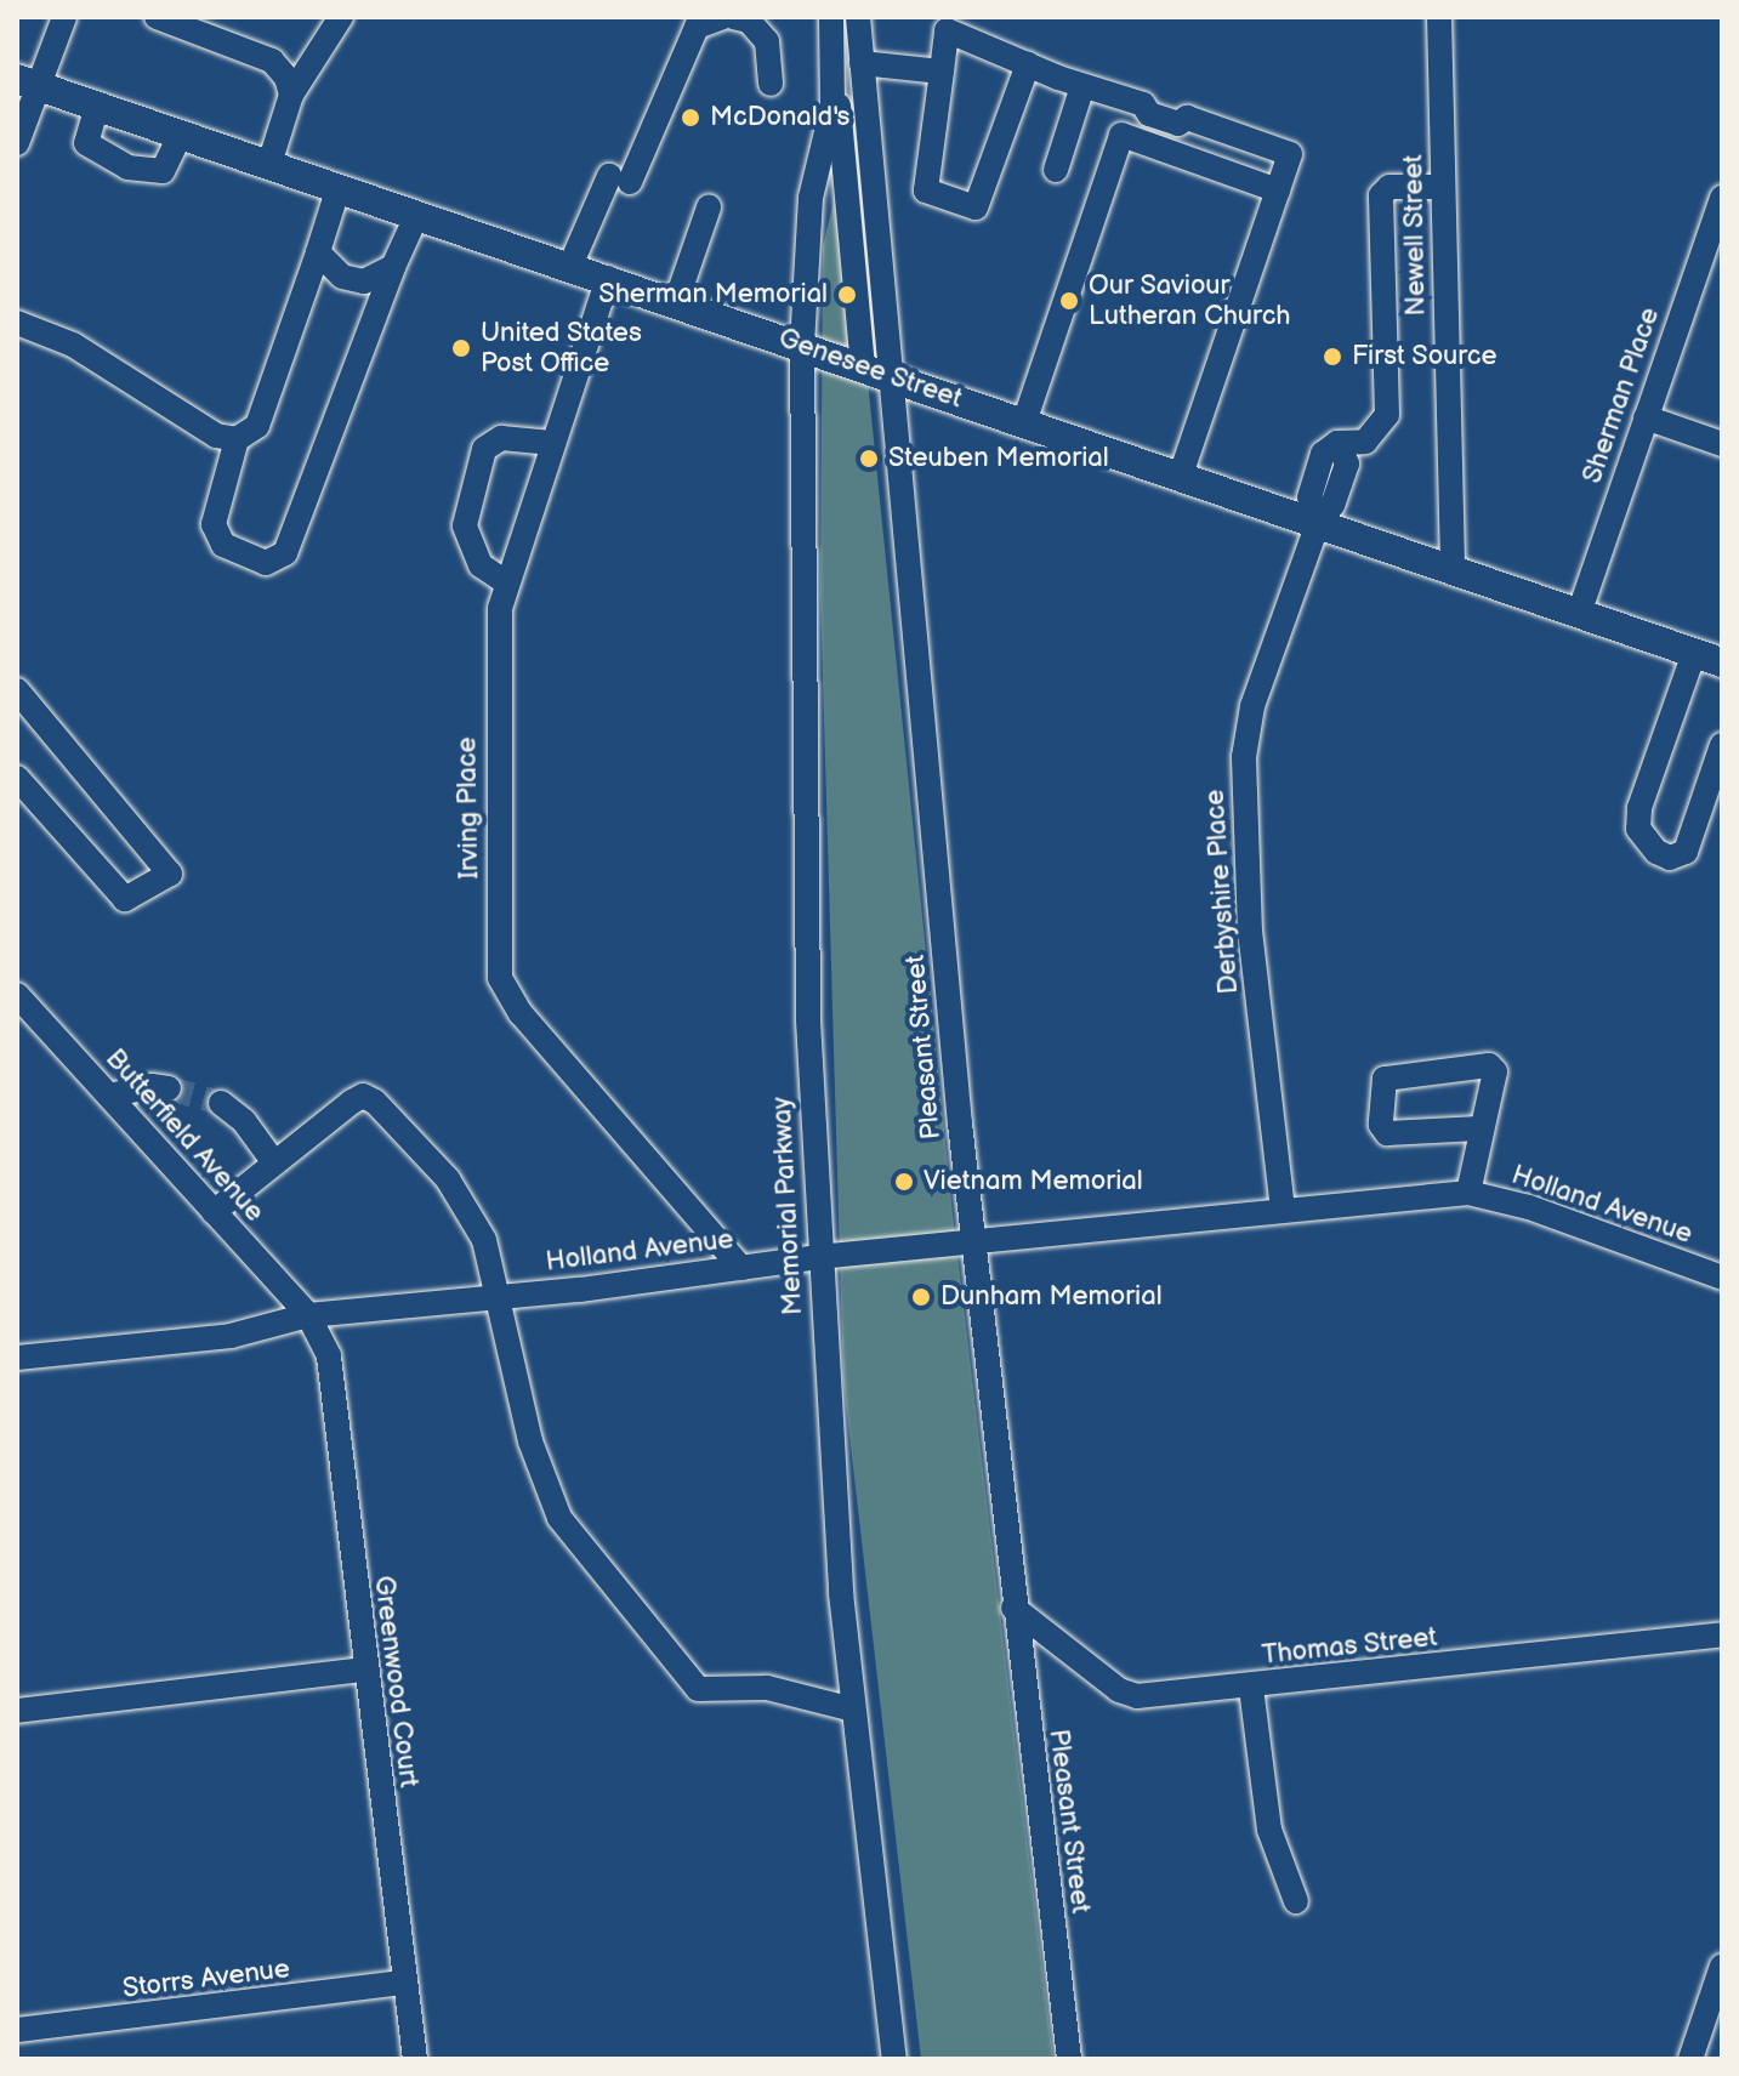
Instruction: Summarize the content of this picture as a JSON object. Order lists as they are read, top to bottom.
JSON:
{
  "streets": {
    "main road": ["Genesee Street"],
    "street": [
      "Newell Street",
      "Sherman Place",
      "Irving Place",
      "Derbyshire Place",
      "Pleasant Street",
      "Butterfield Avenue",
      "Holland Avenue",
      "Memorial Parkway",
      "Thomas Street",
      "Greenwood Court",
      "Storrs Avenue"
    ]
  },
  "crossings": [
    ["Newell Street", "Genesee Street"],
    ["Genesee Street", "Sherman Place"],
    ["Genesee Street", "Irving Place"],
    ["Genesee Street", "Derbyshire Place"],
    ["Genesee Street", "Pleasant Street"],
    ["Genesee Street", "Memorial Parkway"],
    ["Irving Place", "Holland Avenue"],
    ["Derbyshire Place", "Holland Avenue"],
    ["Pleasant Street", "Holland Avenue"],
    ["Pleasant Street", "Thomas Street"],
    ["Butterfield Avenue", "Holland Avenue"],
    ["Butterfield Avenue", "Greenwood Court"],
    ["Holland Avenue", "Memorial Parkway"],
    ["Holland Avenue", "Greenwood Court"],
    ["Greenwood Court", "Storrs Avenue"]
  ],
  "places": [
    "McDonald's",
    "Sherman Memorial",
    "Our Saviour Lutheran Church",
    "United States Post Office",
    "First Source",
    "Steuben Memorial",
    "Vietnam Memorial",
    "Dunham Memorial"
  ]
}
